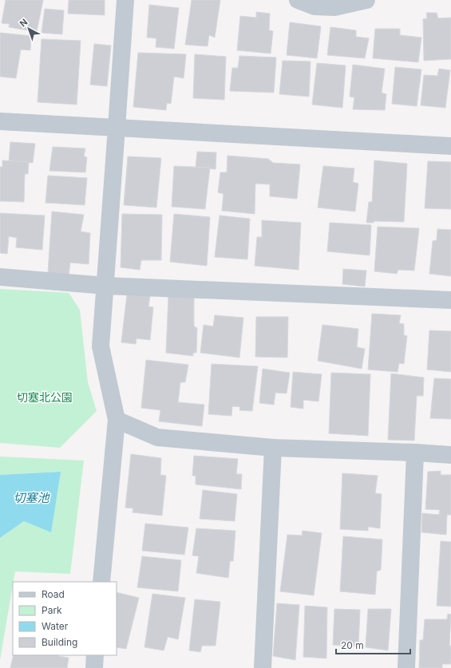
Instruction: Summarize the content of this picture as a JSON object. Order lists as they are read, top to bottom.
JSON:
{
  "water": ["切塞池"],
  "parks": ["切塞北公園"],
  "legend": [
    "Road",
    "Park",
    "Water",
    "Building"
  ],
  "scale_bar": "20 m",
  "north": "top left"
}
